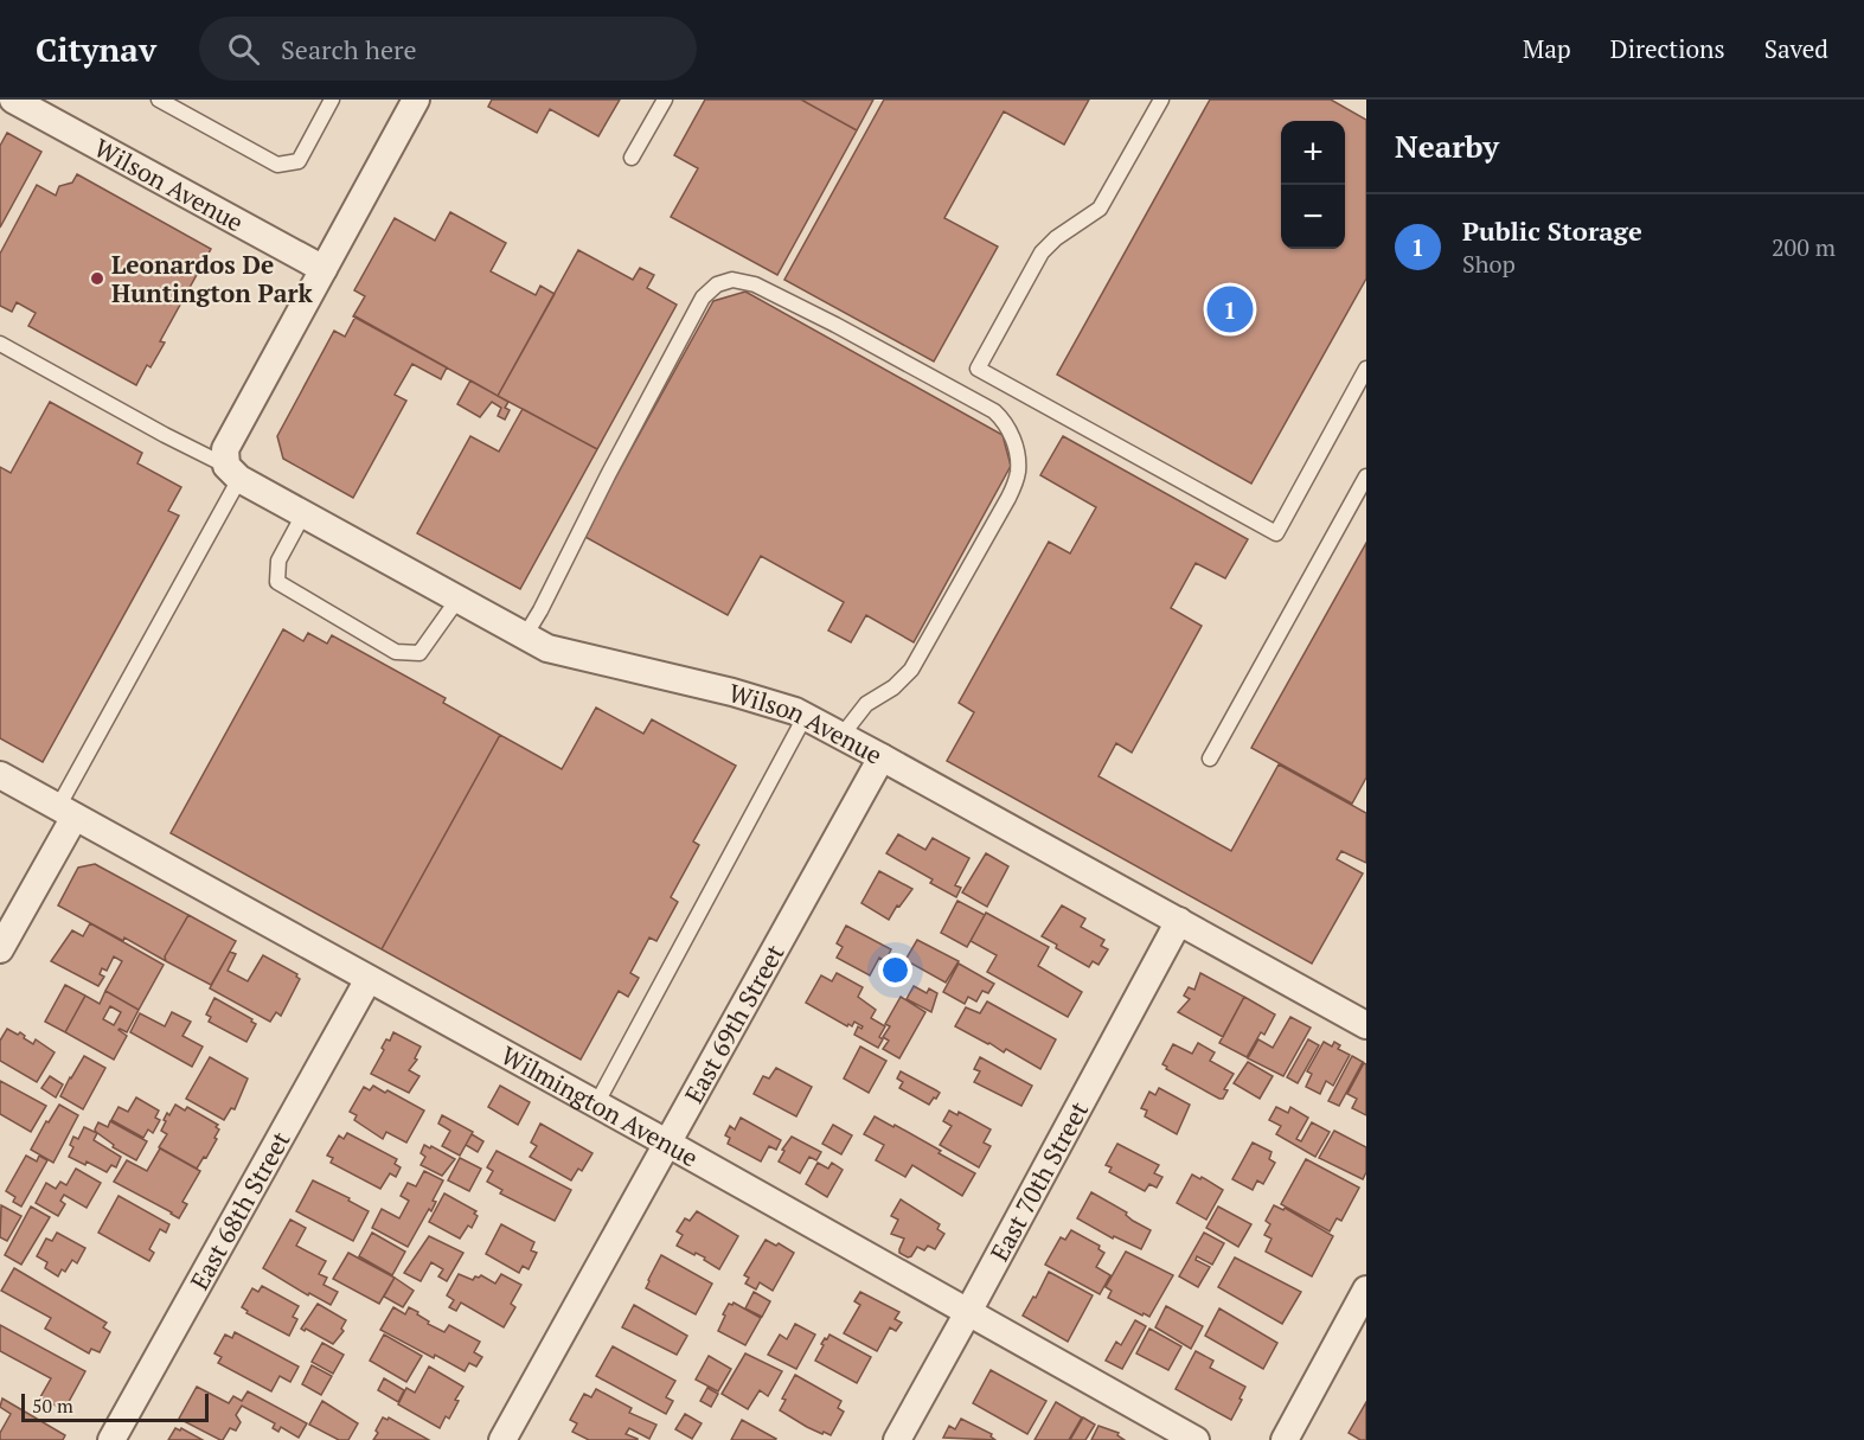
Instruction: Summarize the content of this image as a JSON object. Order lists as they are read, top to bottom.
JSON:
{
  "streets": {
    "street": [
      "Wilson Avenue",
      "East 69th Street",
      "Wilmington Avenue",
      "East 70th Street",
      "East 68th Street"
    ]
  },
  "crossings": [
    ["Wilson Avenue", "East 69th Street"],
    ["Wilson Avenue", "East 70th Street"],
    ["East 69th Street", "Wilmington Avenue"],
    ["Wilmington Avenue", "East 70th Street"],
    ["Wilmington Avenue", "East 68th Street"]
  ],
  "places": ["Leonardos De Huntington Park"],
  "scale_bar": "50 m",
  "page": {
    "header": "Citynav",
    "search": "Search here",
    "nav": ["Map", "Directions", "Saved"],
    "heading": "Nearby",
    "map_buttons": ["+", "−"],
    "list": [
      {
        "mark": "1",
        "name": "Public Storage",
        "note": "Shop",
        "value": "200 m"
      }
    ],
    "pins": "1",
    "scale": "50 m"
  }
}
